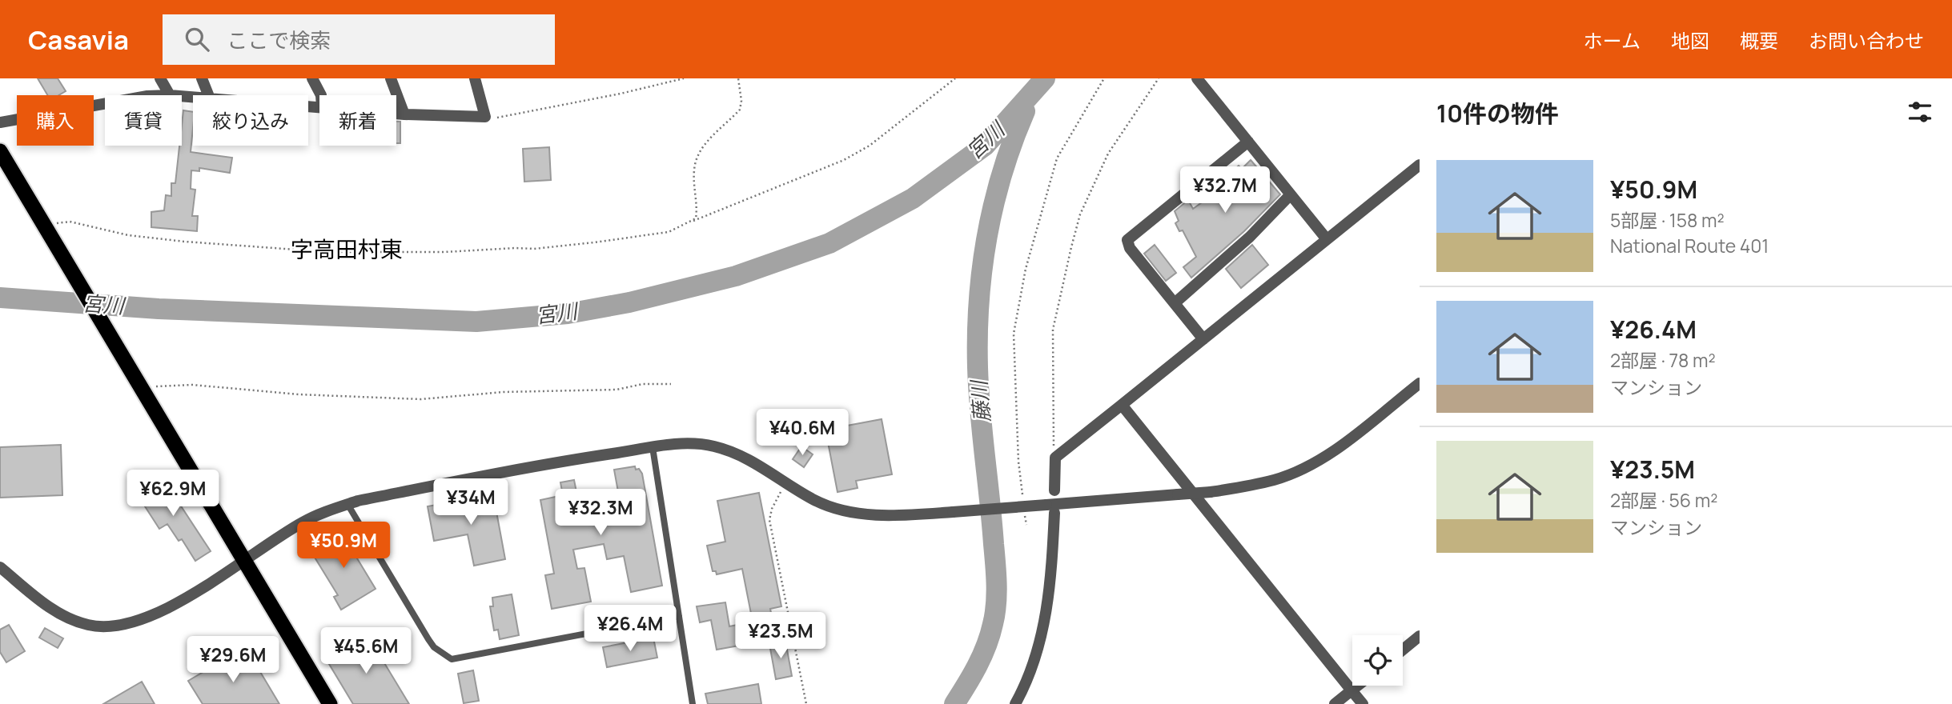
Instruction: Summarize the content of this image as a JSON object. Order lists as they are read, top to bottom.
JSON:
{
  "districts": ["字高田村東"],
  "water": ["宮川", "藤川"],
  "page": {
    "header": "Casavia",
    "search": "ここで検索",
    "nav": [
      "ホーム",
      "地図",
      "概要",
      "お問い合わせ"
    ],
    "heading": "10件の物件",
    "chip": [
      "購入",
      "賃貸",
      "絞り込み",
      "新着"
    ],
    "list": [
      {
        "name": "¥50.9M",
        "note": "5部屋 · 158 m² · National Route 401"
      },
      {
        "name": "¥26.4M",
        "note": "2部屋 · 78 m² · マンション"
      },
      {
        "name": "¥23.5M",
        "note": "2部屋 · 56 m² · マンション"
      }
    ],
    "price": [
      "¥32.7M",
      "¥40.6M",
      "¥62.9M",
      "¥34M",
      "¥32.3M",
      "¥50.9M",
      "¥26.4M",
      "¥23.5M",
      "¥45.6M",
      "¥29.6M"
    ]
  }
}
